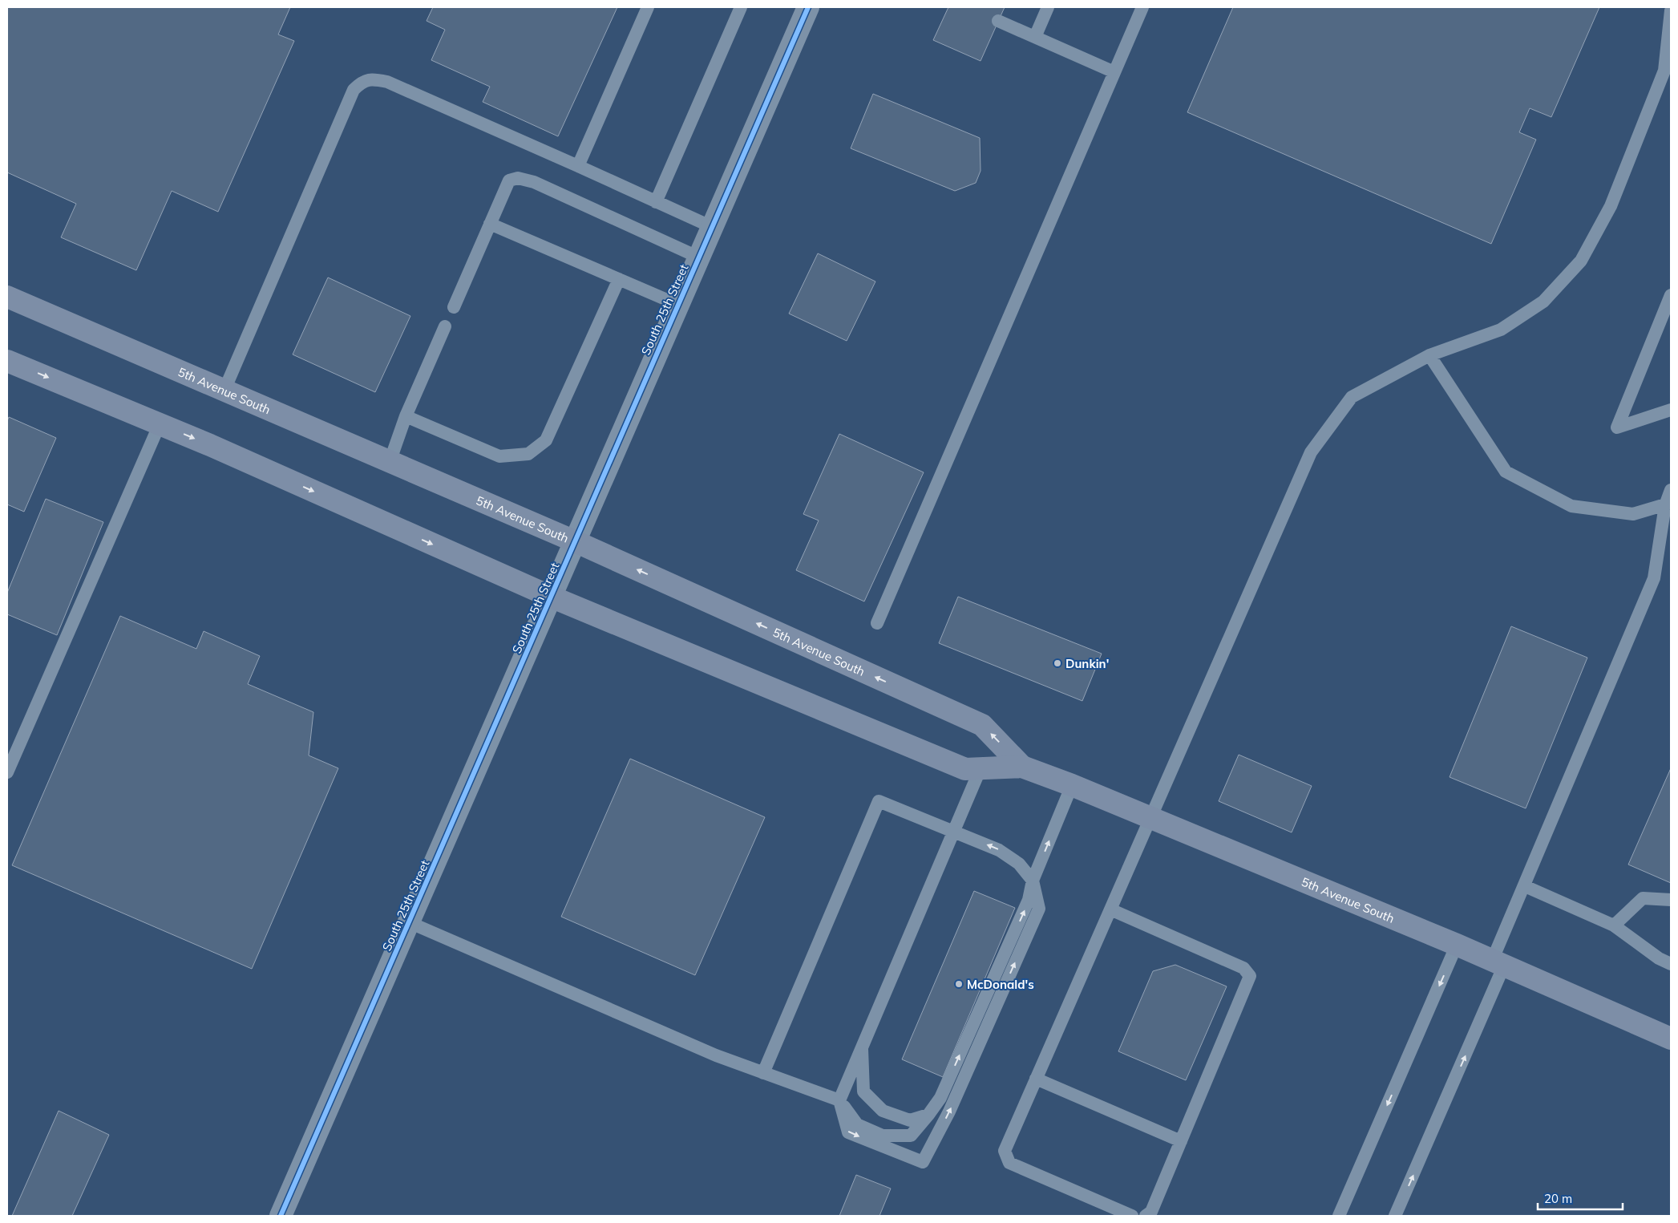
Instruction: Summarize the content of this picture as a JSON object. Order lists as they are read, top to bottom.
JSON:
{
  "streets": {
    "main road": ["5th Avenue South"],
    "street": ["South 25th Street"]
  },
  "crossings": [
    ["South 25th Street", "5th Avenue South"]
  ],
  "places": ["Dunkin'", "McDonald's"],
  "scale_bar": "20 m"
}
